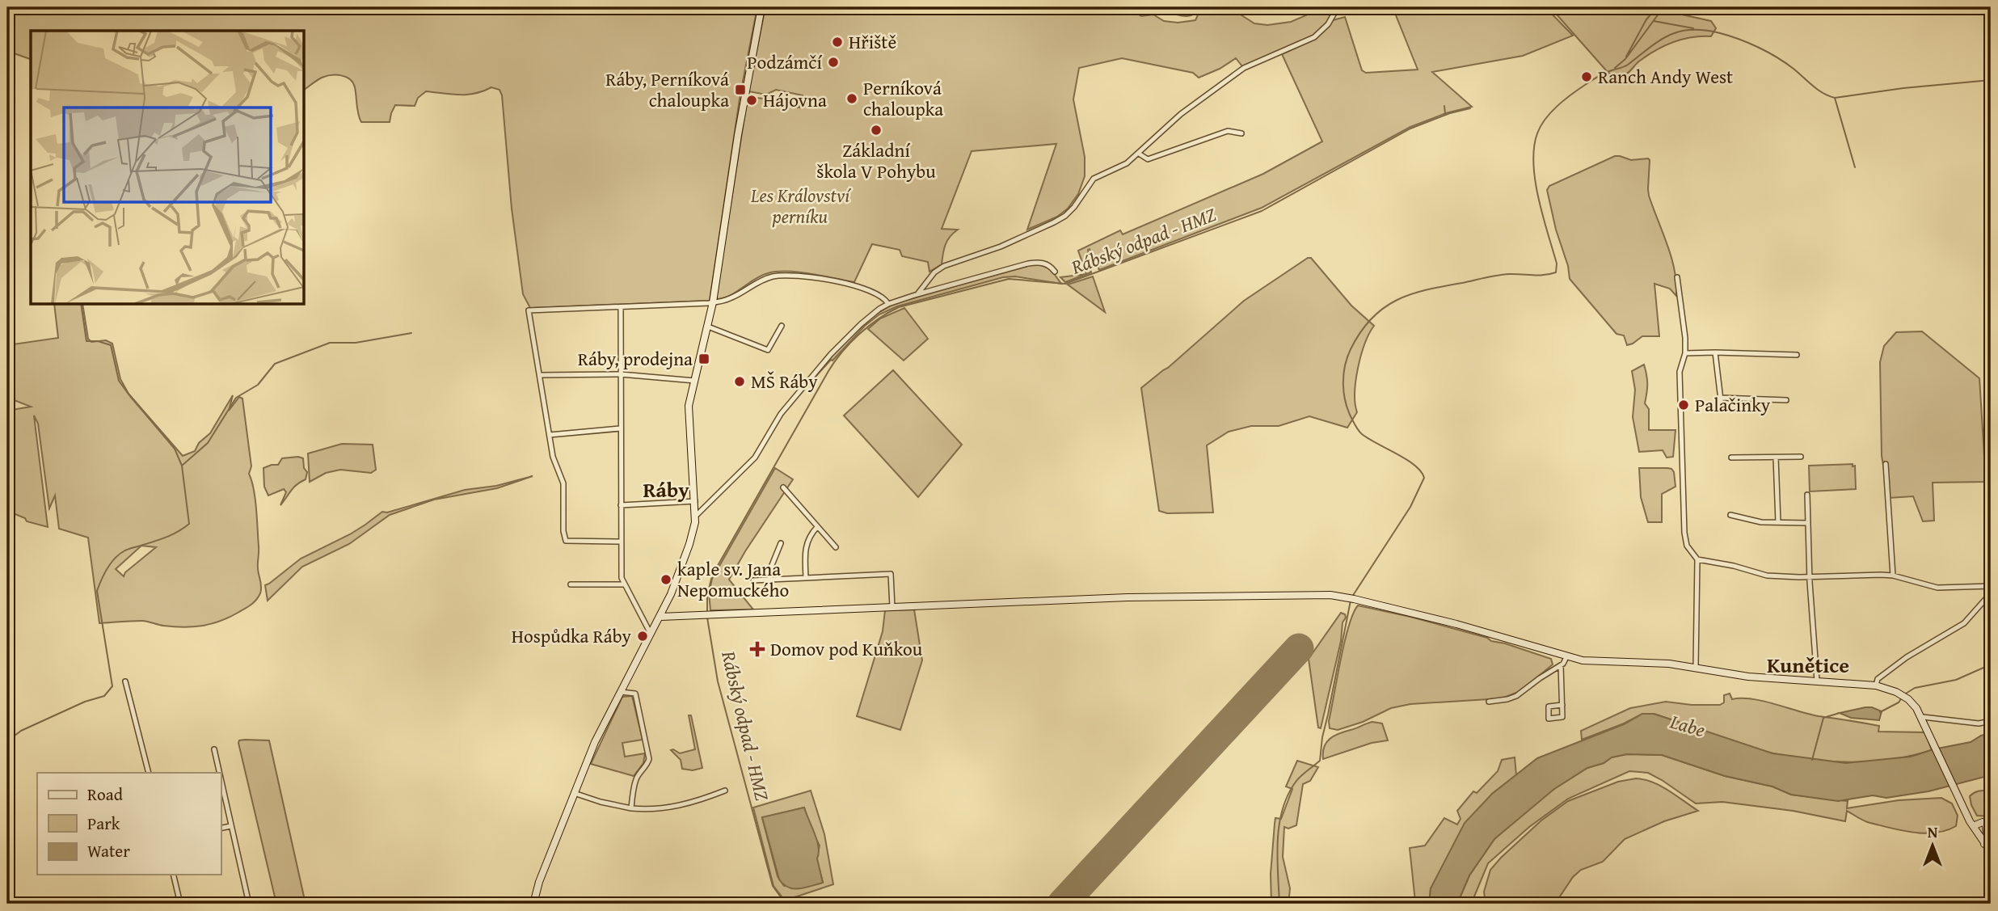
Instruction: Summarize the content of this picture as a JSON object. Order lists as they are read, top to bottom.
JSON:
{
  "districts": ["Ráby", "Kunětice"],
  "water": ["Rábský odpad - HMZ", "Labe"],
  "parks": ["Les Království perníku"],
  "places": {
    "other": [
      "Hřiště",
      "Podzámčí",
      "Ranch Andy West",
      "Perníková chaloupka",
      "Hájovna",
      "Základní škola V Pohybu",
      "MŠ Ráby",
      "Palačinky",
      "kaple sv. Jana Nepomuckého",
      "Hospůdka Ráby"
    ],
    "transit": ["Ráby, Perníková chaloupka", "Ráby, prodejna"],
    "health": ["Domov pod Kuňkou"]
  },
  "legend": ["Road", "Park", "Water"],
  "north": "top"
}
